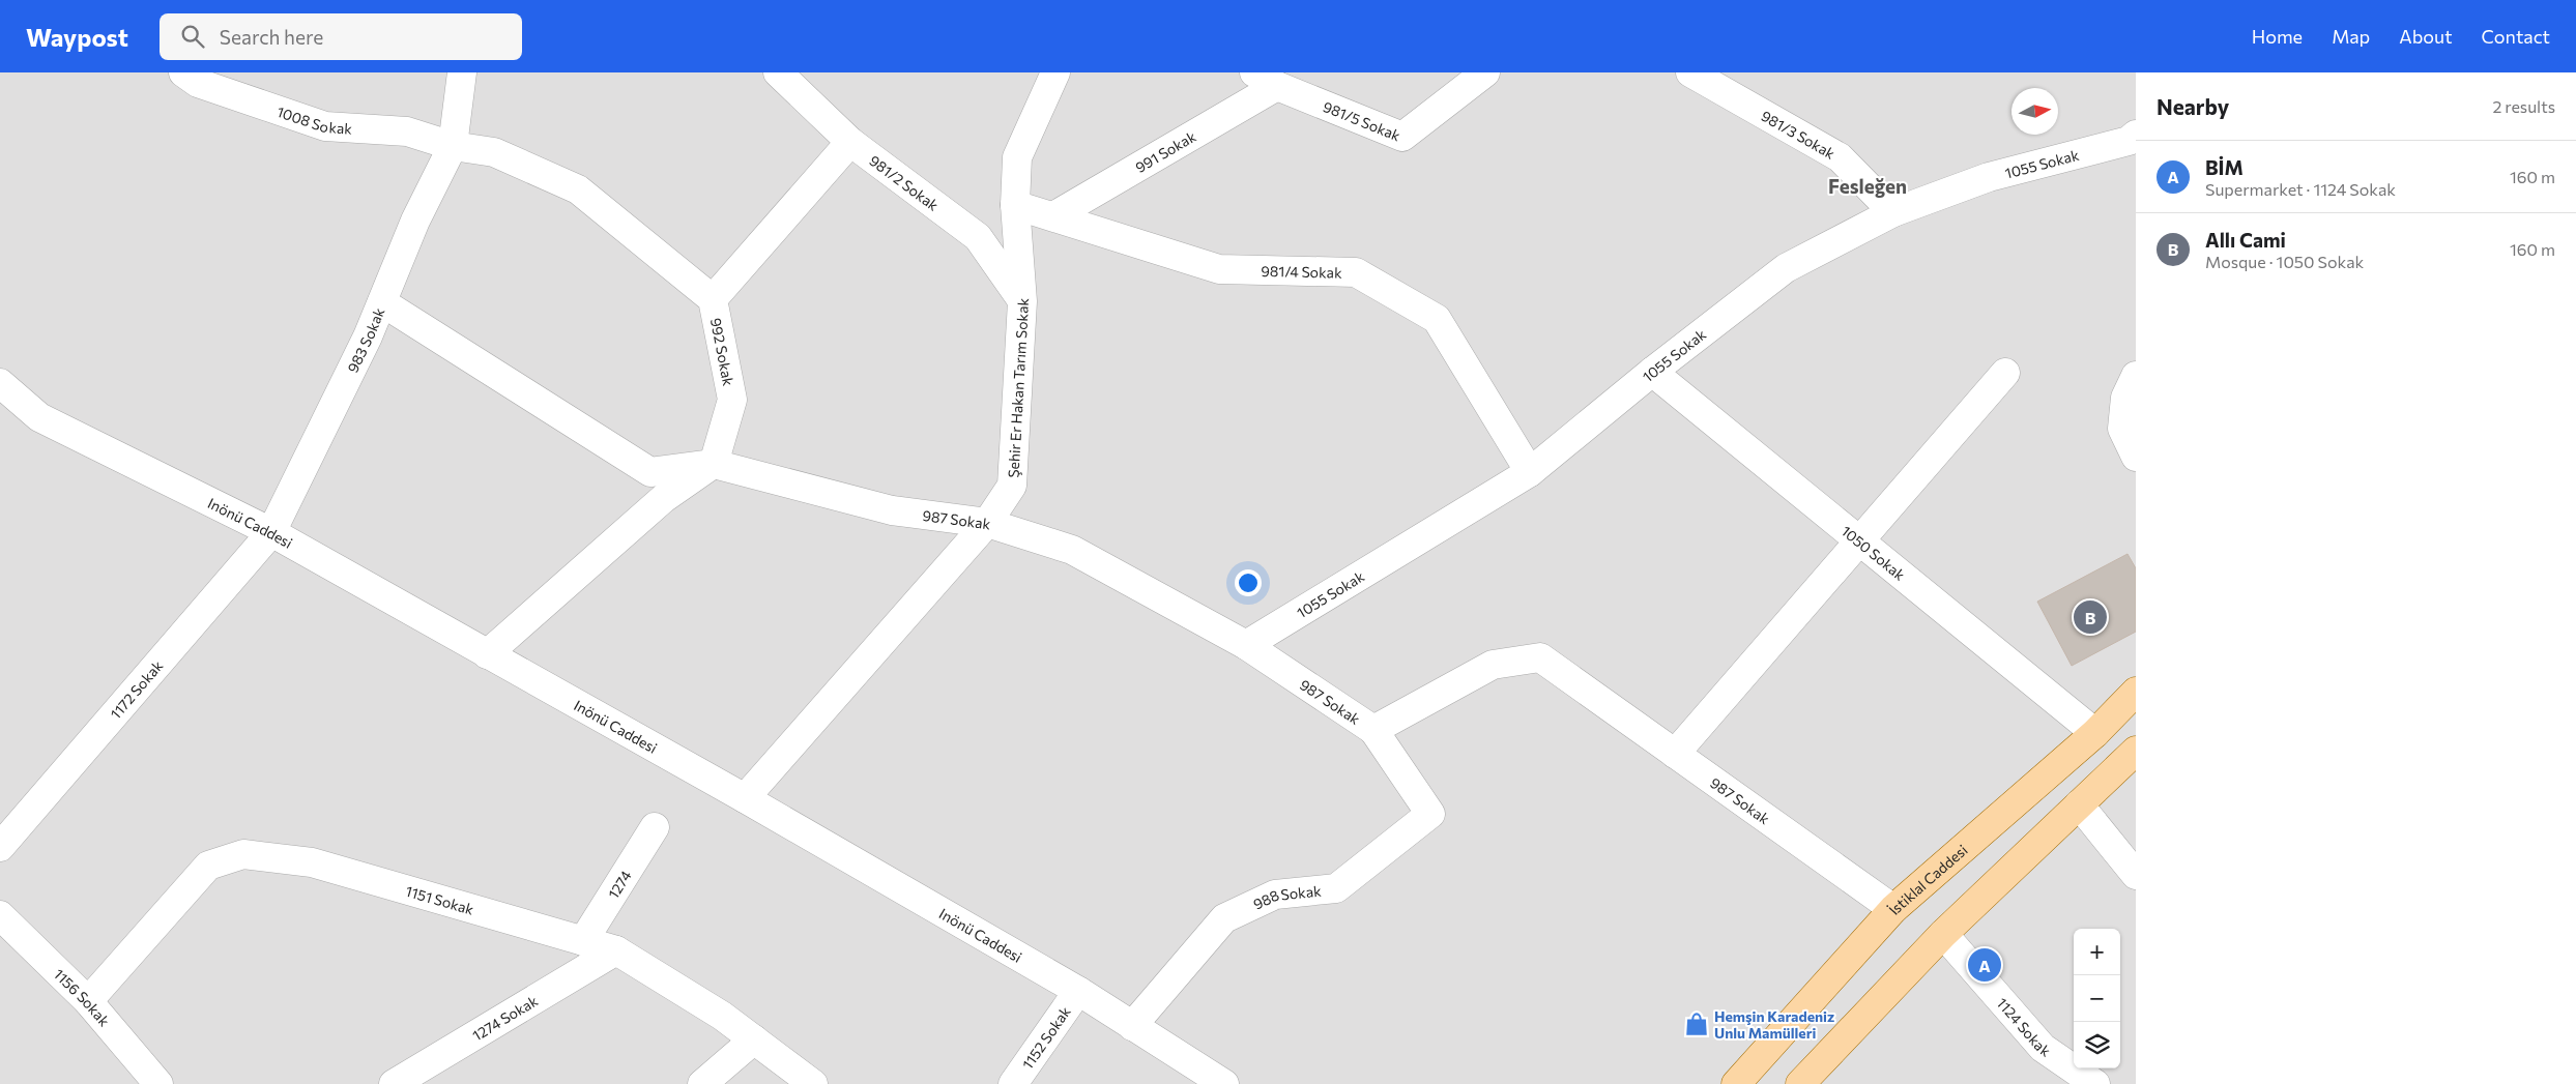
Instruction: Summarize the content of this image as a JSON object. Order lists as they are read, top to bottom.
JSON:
{
  "streets": {
    "main road": ["İstiklal Caddesi"],
    "street": [
      "1008 Sokak",
      "981/5 Sokak",
      "981/3 Sokak",
      "991 Sokak",
      "1055 Sokak",
      "981/2 Sokak",
      "981/4 Sokak",
      "983 Sokak",
      "992 Sokak",
      "Şehir Er Hakan Tarım Sokak",
      "987 Sokak",
      "Inönü Caddesi",
      "1050 Sokak",
      "1172 Sokak",
      "1274",
      "1151 Sokak",
      "988 Sokak",
      "1156 Sokak",
      "1274 Sokak",
      "1124 Sokak",
      "1152 Sokak"
    ]
  },
  "crossings": [
    ["1008 Sokak", "983 Sokak"],
    ["1008 Sokak", "992 Sokak"],
    ["981/5 Sokak", "991 Sokak"],
    ["981/3 Sokak", "1055 Sokak"],
    ["991 Sokak", "981/4 Sokak"],
    ["1055 Sokak", "981/4 Sokak"],
    ["1055 Sokak", "987 Sokak"],
    ["1055 Sokak", "1050 Sokak"],
    ["981/2 Sokak", "Şehir Er Hakan Tarım Sokak"],
    ["981/4 Sokak", "Şehir Er Hakan Tarım Sokak"],
    ["983 Sokak", "992 Sokak"],
    ["983 Sokak", "Inönü Caddesi"],
    ["983 Sokak", "1172 Sokak"],
    ["992 Sokak", "987 Sokak"],
    ["Şehir Er Hakan Tarım Sokak", "987 Sokak"],
    ["Şehir Er Hakan Tarım Sokak", "Inönü Caddesi"],
    ["987 Sokak", "İstiklal Caddesi"],
    ["987 Sokak", "988 Sokak"],
    ["Inönü Caddesi", "1172 Sokak"],
    ["Inönü Caddesi", "988 Sokak"],
    ["Inönü Caddesi", "1152 Sokak"],
    ["1050 Sokak", "İstiklal Caddesi"],
    ["1274", "1151 Sokak"],
    ["1151 Sokak", "1156 Sokak"],
    ["1151 Sokak", "1274 Sokak"]
  ],
  "districts": ["Fesleğen"],
  "places": {
    "shop": ["Hemşin Karadeniz Unlu Mamülleri"]
  },
  "north": "right",
  "page": {
    "header": "Waypost",
    "search": "Search here",
    "nav": [
      "Home",
      "Map",
      "About",
      "Contact"
    ],
    "heading": ["Nearby", "2 results"],
    "list": [
      {
        "mark": "A",
        "name": "BİM",
        "note": "Supermarket · 1124 Sokak",
        "value": "160 m"
      },
      {
        "mark": "B",
        "name": "Allı Cami",
        "note": "Mosque · 1050 Sokak",
        "value": "160 m"
      }
    ],
    "pins": ["B", "A"],
    "map_buttons": ["+", "−"]
  }
}
